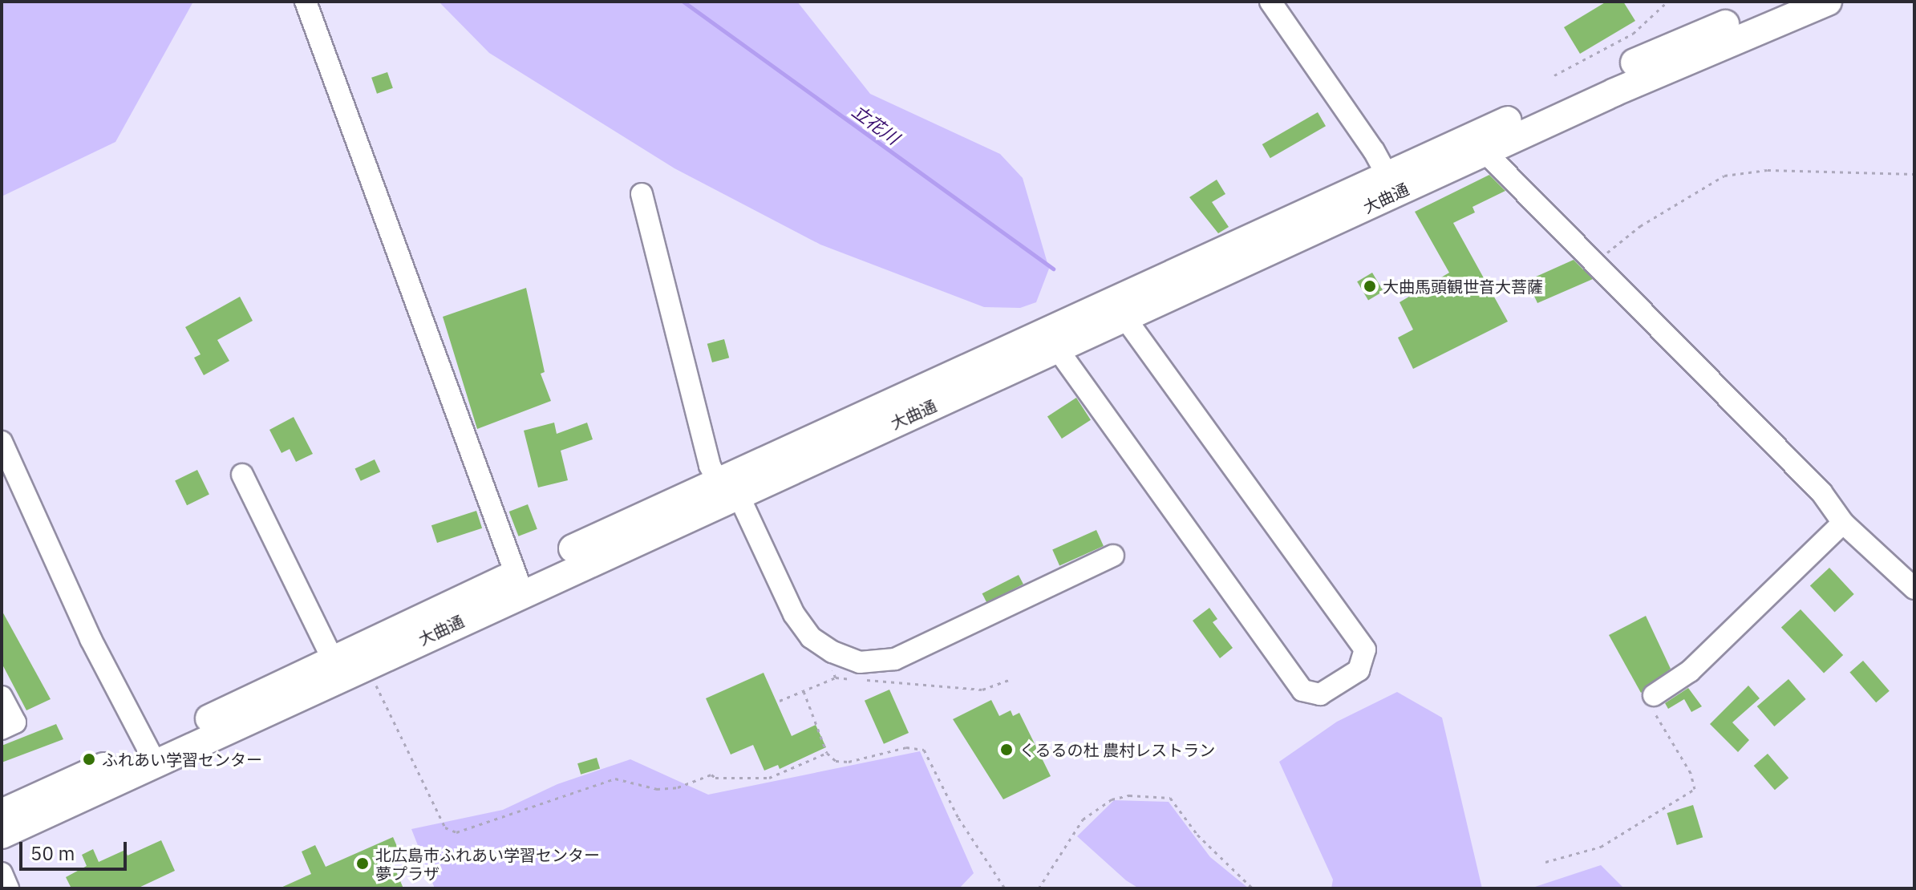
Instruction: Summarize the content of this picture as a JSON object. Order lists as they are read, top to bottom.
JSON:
{
  "streets": {
    "main road": ["大曲通"]
  },
  "water": ["立花川"],
  "places": [
    "大曲馬頭観世音大菩薩",
    "くるるの杜 農村レストラン",
    "ふれあい学習センター",
    "北広島市ふれあい学習センター 夢プラザ"
  ],
  "scale_bar": "50 m"
}
